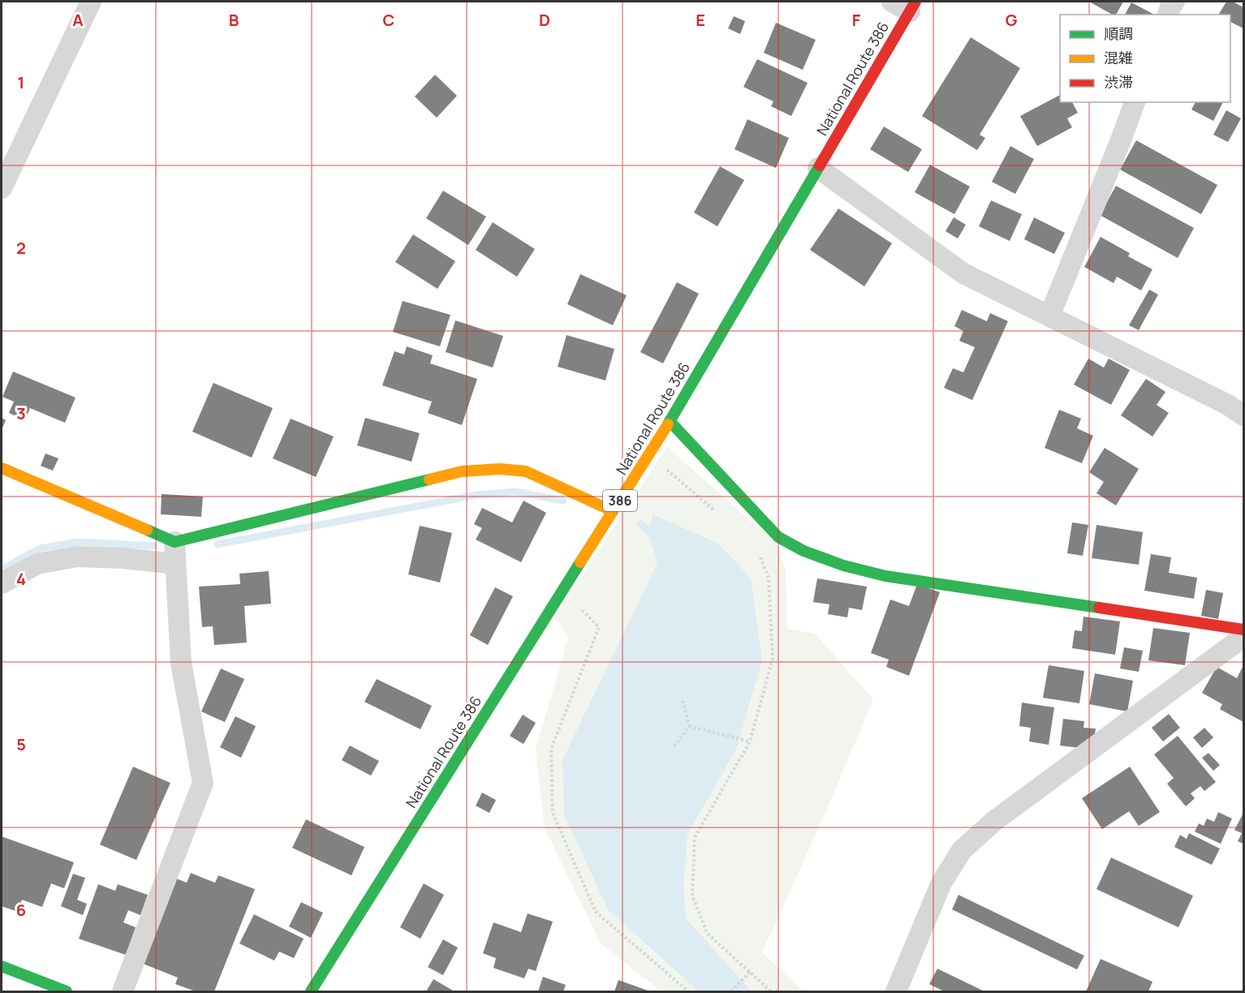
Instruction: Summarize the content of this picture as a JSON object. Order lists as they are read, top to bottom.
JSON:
{
  "streets": {
    "main road": ["National Route 386", "386"]
  },
  "legend": ["順調", "混雑", "渋滞"],
  "grid": {
    "columns": [
      "A",
      "B",
      "C",
      "D",
      "E",
      "F",
      "G"
    ],
    "rows": [
      "1",
      "2",
      "3",
      "4",
      "5",
      "6"
    ]
  }
}
